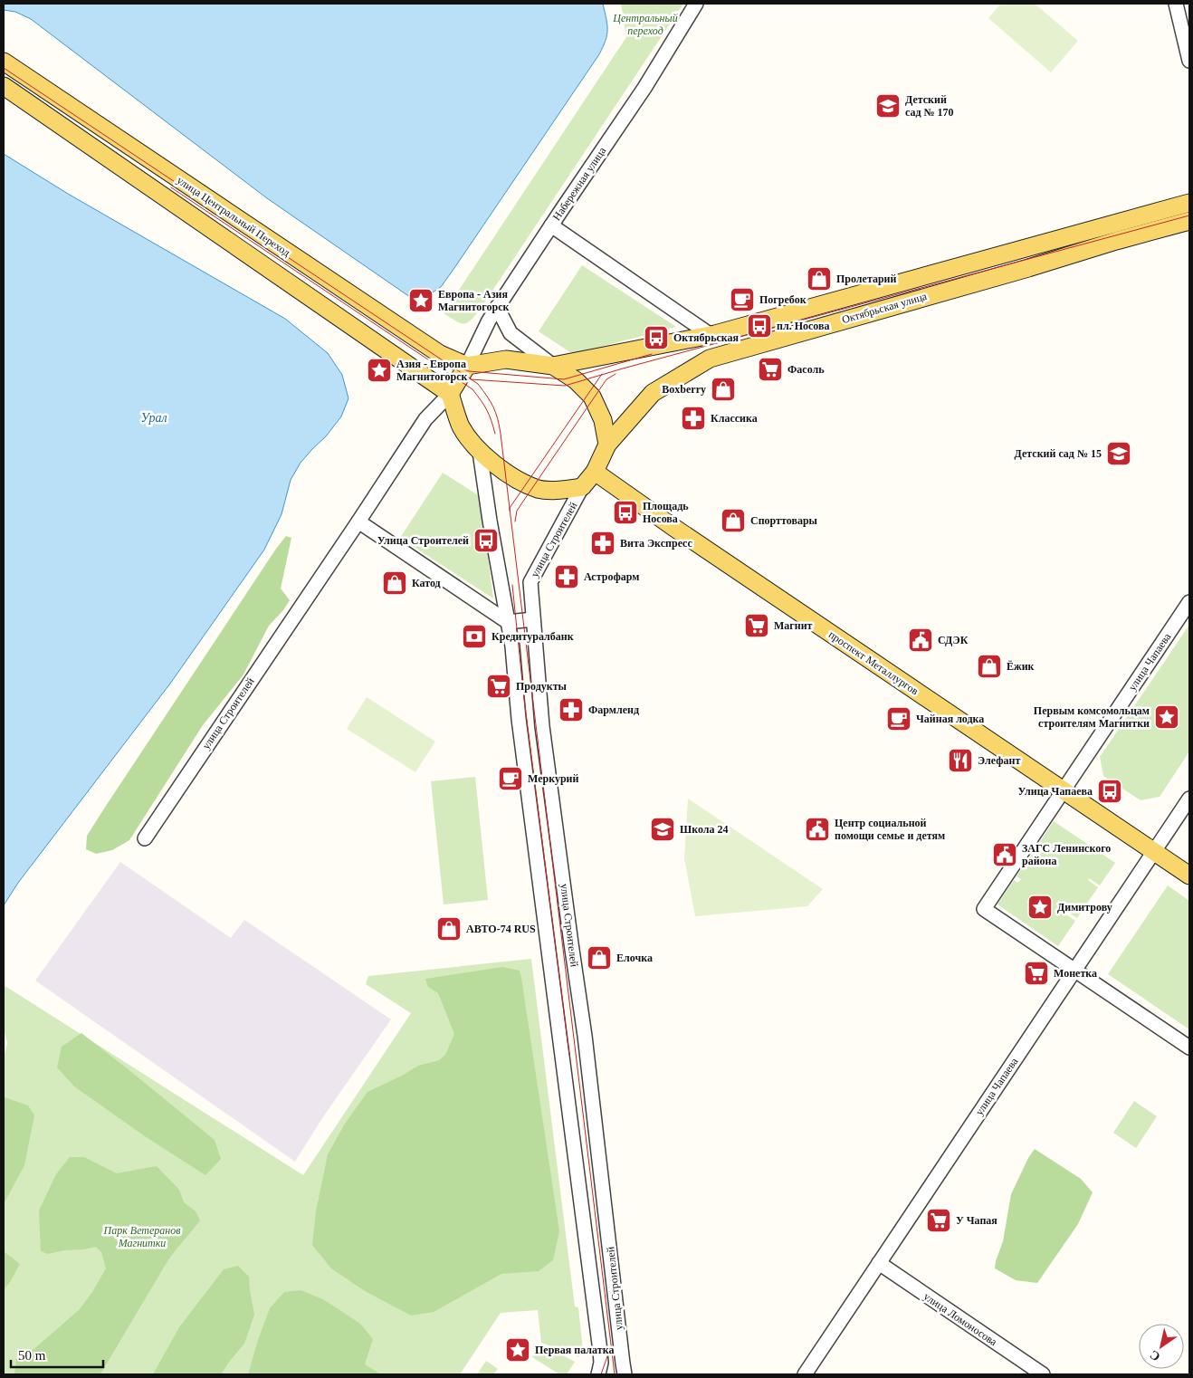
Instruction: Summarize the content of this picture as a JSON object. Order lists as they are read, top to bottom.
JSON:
{
  "streets": {
    "main road": ["улица Центральный Переход", "Октябрьская улица", "проспект Металлургов"],
    "street": [
      "Набережная улица",
      "улица Строителей",
      "улица Чапаева",
      "улица Ломоносова"
    ]
  },
  "crossings": [
    ["Набережная улица", "улица Центральный Переход"],
    ["Набережная улица", "Октябрьская улица"],
    ["Набережная улица", "улица Строителей"],
    ["Набережная улица", "проспект Металлургов"],
    ["улица Центральный Переход", "Октябрьская улица"],
    ["улица Центральный Переход", "улица Строителей"],
    ["улица Центральный Переход", "проспект Металлургов"],
    ["Октябрьская улица", "улица Строителей"],
    ["Октябрьская улица", "проспект Металлургов"],
    ["улица Строителей", "проспект Металлургов"],
    ["улица Чапаева", "проспект Металлургов"],
    ["улица Чапаева", "улица Ломоносова"]
  ],
  "water": ["Урал"],
  "parks": ["Центральный переход", "Парк Ветеранов Магнитки"],
  "places": {
    "school or university": ["Детский сад № 170", "Детский сад № 15", "Школа 24"],
    "shop": [
      "Пролетарий",
      "Boxberry",
      "Спорттовары",
      "Катод",
      "Ёжик",
      "АВТО-74 RUS",
      "Елочка"
    ],
    "cafe": ["Погребок", "Чайная лодка", "Меркурий"],
    "place": [
      "Европа - Азия Магнитогорск",
      "Азия - Европа Магнитогорск",
      "Первым комсомольцам строителям Магнитки",
      "Димитрову",
      "Первая палатка"
    ],
    "bus stop": [
      "пл. Носова",
      "Октябрьская",
      "Площадь Носова",
      "Улица Строителей",
      "Улица Чапаева"
    ],
    "supermarket": [
      "Фасоль",
      "Магнит",
      "Продукты",
      "Монетка",
      "У Чапая"
    ],
    "pharmacy": [
      "Классика",
      "Вита Экспресс",
      "Астрофарм",
      "Фармленд"
    ],
    "bank": ["Кредитуралбанк"],
    "public building": ["СДЭК", "Центр социальной помощи семье и детям", "ЗАГС Ленинского района"],
    "restaurant": ["Элефант"]
  },
  "scale_bar": "50 m",
  "north": "bottom left"
}
